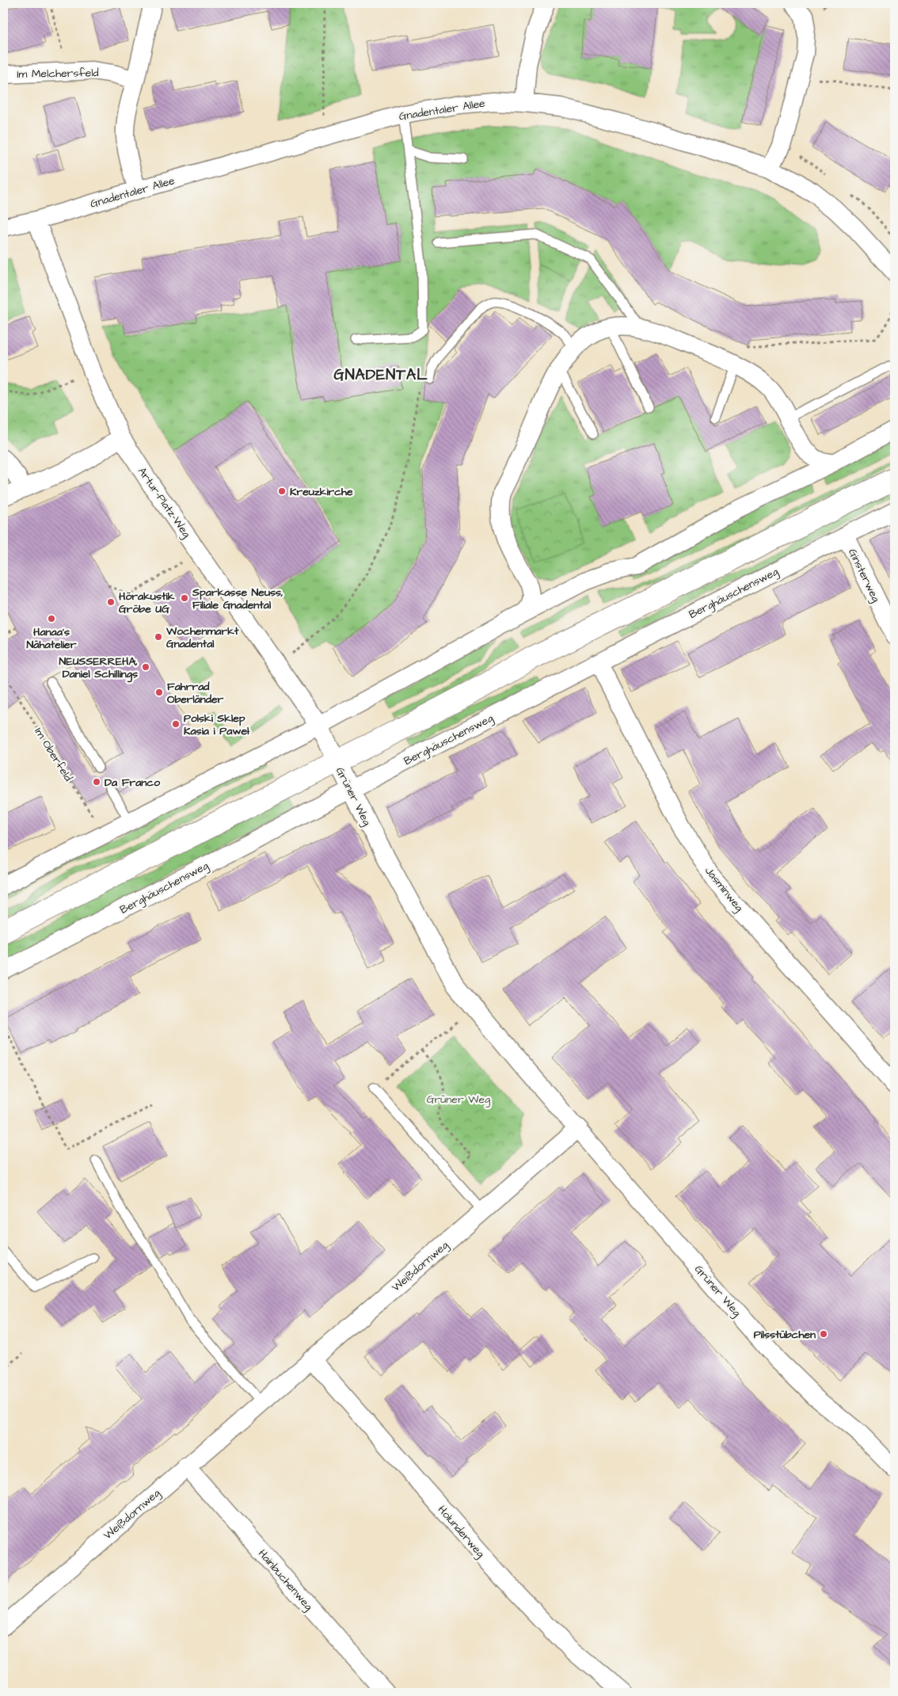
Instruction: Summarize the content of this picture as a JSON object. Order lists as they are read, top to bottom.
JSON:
{
  "streets": {
    "street": [
      "Im Melchersfeld",
      "Gnadentaler Allee",
      "Artur-Platz-Weg",
      "Ginsterweg",
      "Berghäuschensweg",
      "Grüner Weg",
      "Jasminweg",
      "Weißdornweg",
      "Holunderweg",
      "Hainbuchenweg"
    ],
    "path": ["Im Oberfeld"]
  },
  "crossings": [
    ["Gnadentaler Allee", "Artur-Platz-Weg"],
    ["Artur-Platz-Weg", "Grüner Weg"],
    ["Ginsterweg", "Berghäuschensweg"],
    ["Berghäuschensweg", "Grüner Weg"],
    ["Berghäuschensweg", "Jasminweg"],
    ["Grüner Weg", "Weißdornweg"],
    ["Weißdornweg", "Holunderweg"],
    ["Weißdornweg", "Hainbuchenweg"]
  ],
  "districts": ["GNADENTAL"],
  "parks": ["Grüner Weg"],
  "places": [
    "Kreuzkirche",
    "Sparkasse Neuss, Filiale Gnadental",
    "Hörakustik Gröbe UG",
    "Hanaa's Nähatelier",
    "Wochenmarkt Gnadental",
    "NEUSSERREHA, Daniel Schillings",
    "Fahrrad Oberländer",
    "Polski Sklep Kasia i Paweł",
    "Da Franco",
    "Pilsstübchen"
  ]
}
